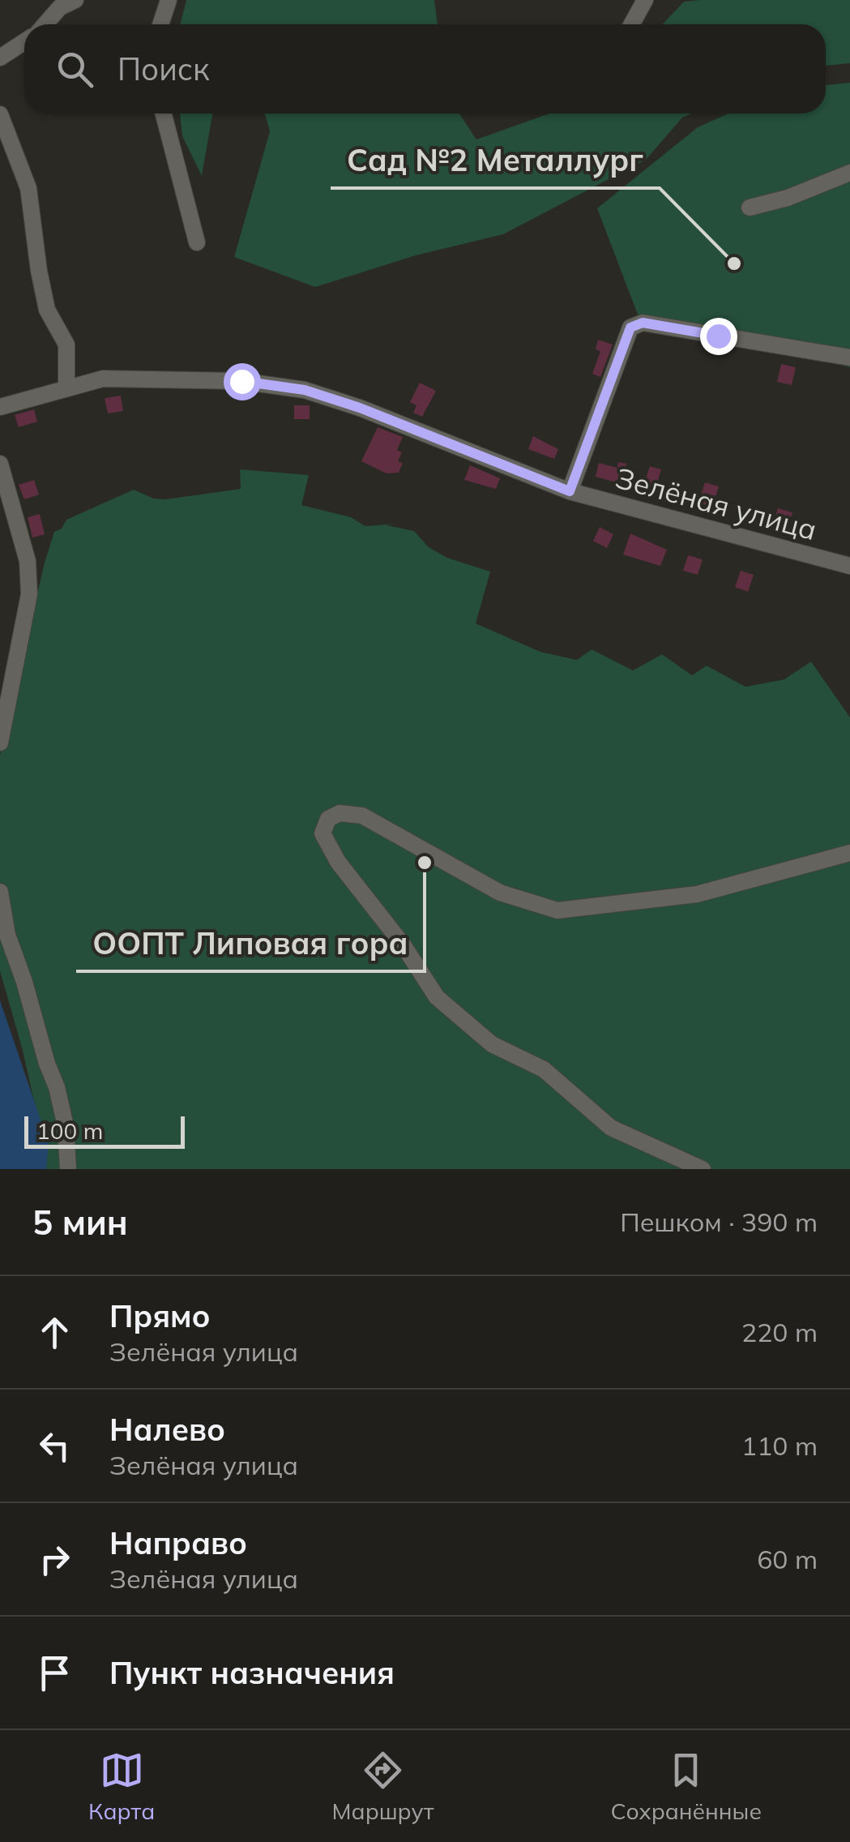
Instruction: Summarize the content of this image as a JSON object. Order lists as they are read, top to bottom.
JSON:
{
  "streets": {
    "street": ["Зелёная улица"]
  },
  "places": ["Сад №2 Металлург", "ООПТ Липовая гора"],
  "scale_bar": "100 m",
  "page": {
    "search": "Поиск",
    "scale": "100 m",
    "heading": ["5 мин", "Пешком · 390 m"],
    "list": [
      ["Прямо", "Зелёная улица", "220 m"],
      ["Налево", "Зелёная улица", "110 m"],
      ["Направо", "Зелёная улица", "60 m"],
      "Пункт назначения"
    ],
    "nav": ["Карта", "Маршрут", "Сохранённые"]
  }
}
